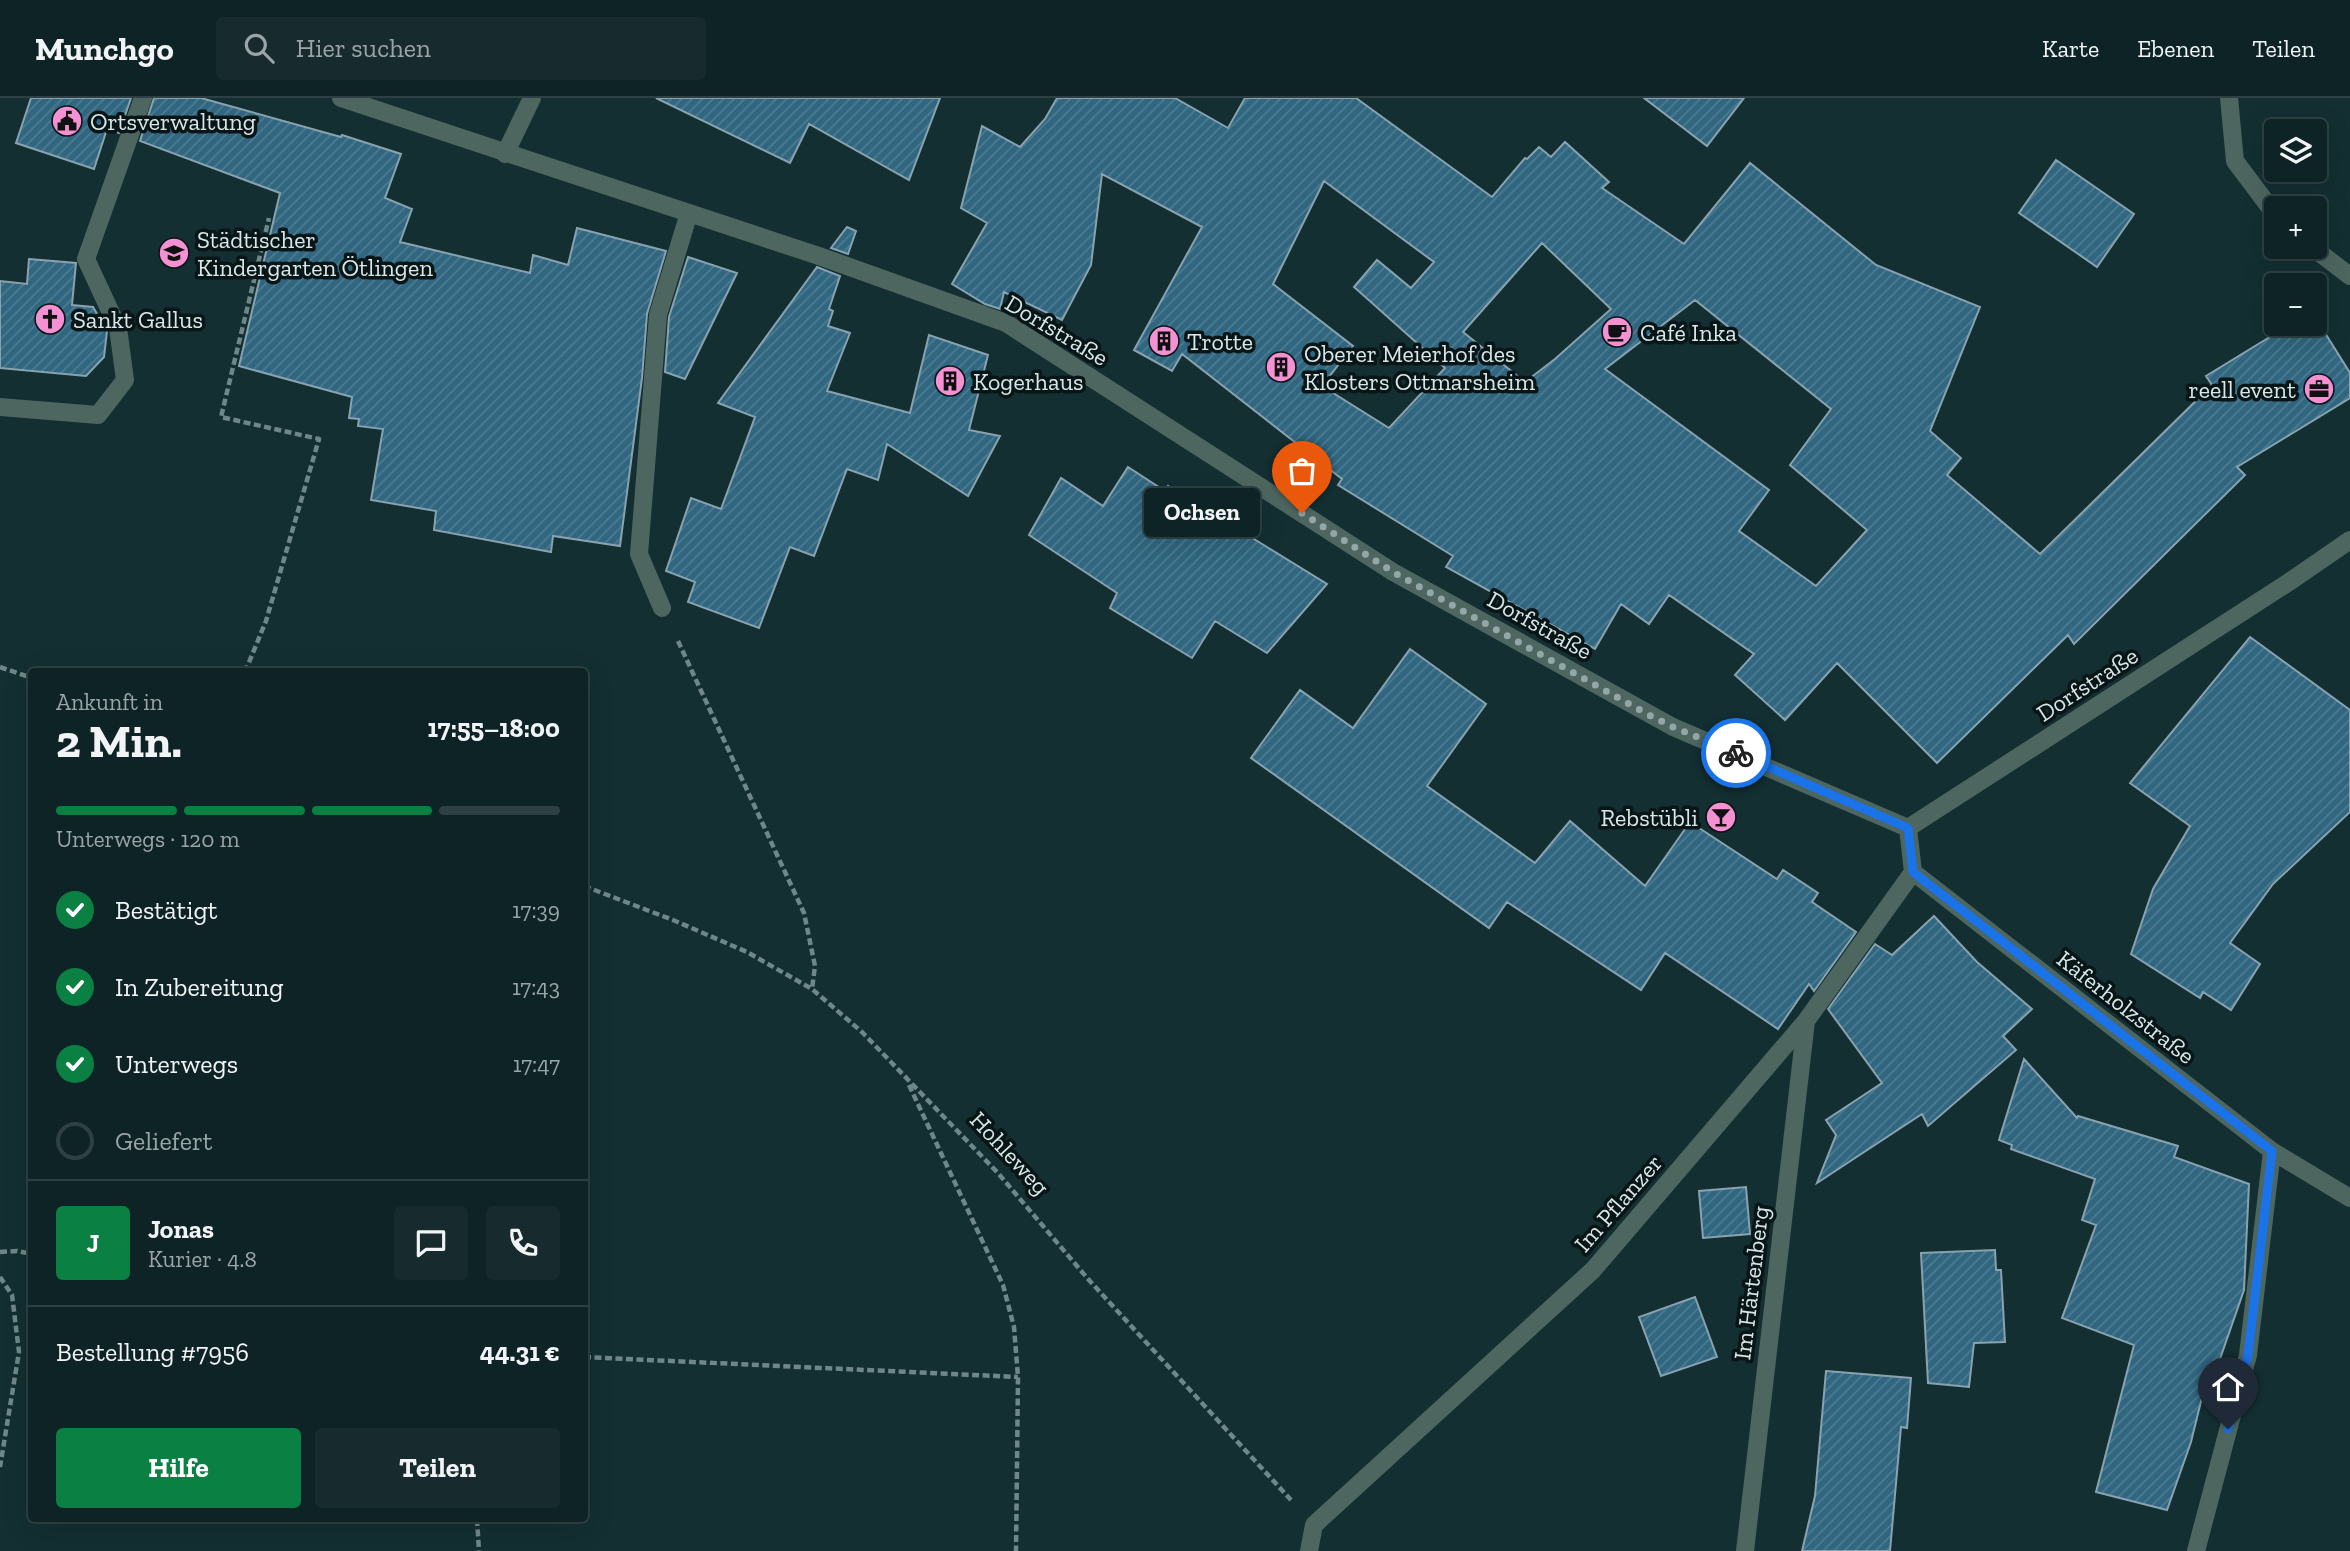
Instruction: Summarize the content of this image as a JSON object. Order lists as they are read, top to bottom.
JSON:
{
  "streets": {
    "street": [
      "Dorfstraße",
      "Käferholzstraße",
      "Im Pflanzer",
      "Im Härtenberg"
    ],
    "path": ["Hohleweg"]
  },
  "crossings": [
    ["Käferholzstraße", "Im Pflanzer"],
    ["Hohleweg", "Im Pflanzer"],
    ["Im Pflanzer", "Im Härtenberg"]
  ],
  "places": {
    "public building": ["Ortsverwaltung"],
    "school or university": ["Städtischer Kindergarten Ötlingen"],
    "church": ["Sankt Gallus"],
    "cafe": ["Café Inka"],
    "building": ["Trotte", "Oberer Meierhof des Klosters Ottmarsheim", "Kogerhaus"],
    "office": ["reell event"],
    "other": ["Ochsen"],
    "bar": ["Rebstübli"]
  },
  "page": {
    "header": "Munchgo",
    "search": "Hier suchen",
    "nav": ["Karte", "Ebenen", "Teilen"],
    "map_buttons": ["+", "−"],
    "bubble": "Ochsen",
    "heading": ["2 Min.", "Ankunft in", "17:55–18:00"],
    "panel": [
      "Jonas",
      "Kurier · 4.8",
      "Bestellung #7956",
      "44.31 €"
    ],
    "bar": "Unterwegs · 120 m",
    "list": [
      ["Bestätigt", "17:39"],
      ["In Zubereitung", "17:43"],
      ["Unterwegs", "17:47"],
      "Geliefert"
    ],
    "round": "J",
    "buttons": ["Hilfe", "Teilen"]
  }
}
